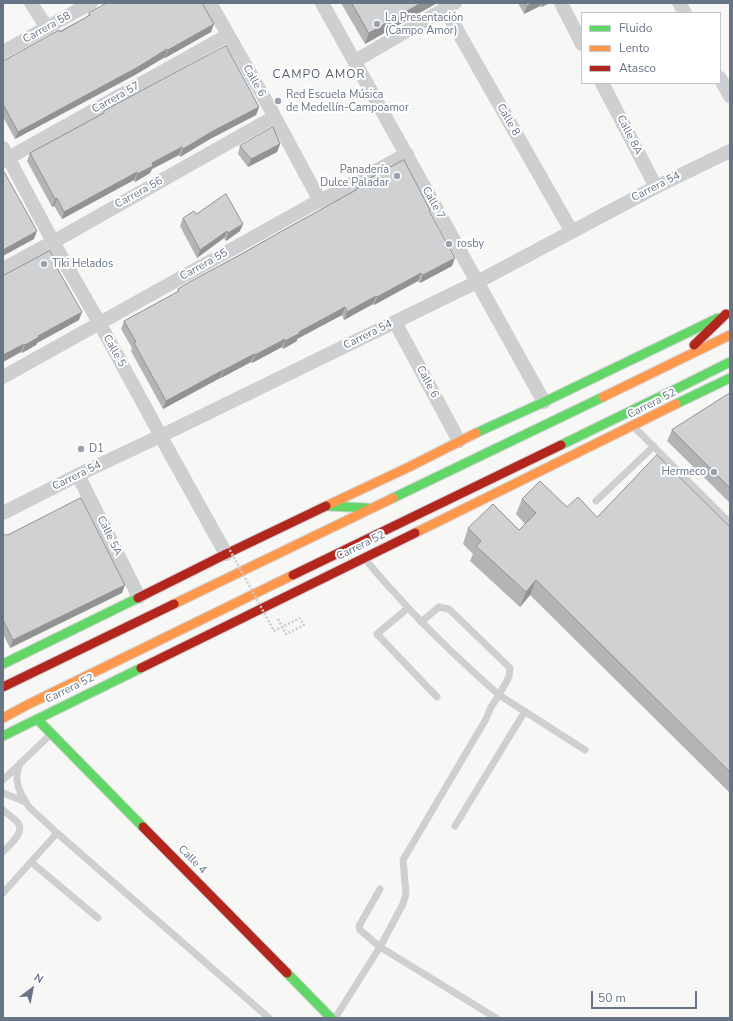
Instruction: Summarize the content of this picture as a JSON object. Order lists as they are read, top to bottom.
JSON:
{
  "streets": {
    "street": [
      "Carrera 58",
      "Calle 6",
      "Carrera 57",
      "Calle 8",
      "Calle 8A",
      "Carrera 54",
      "Carrera 56",
      "Calle 7",
      "Carrera 55",
      "Calle 5",
      "Carrera 52",
      "Calle 5A",
      "Calle 4"
    ]
  },
  "crossings": [
    ["Calle 6", "Carrera 57"],
    ["Calle 6", "Carrera 54"],
    ["Calle 6", "Carrera 56"],
    ["Calle 6", "Carrera 55"],
    ["Carrera 57", "Calle 5"],
    ["Calle 8", "Carrera 54"],
    ["Calle 8A", "Carrera 54"],
    ["Carrera 54", "Calle 7"],
    ["Carrera 54", "Calle 5"],
    ["Carrera 54", "Calle 5A"],
    ["Carrera 56", "Calle 5"],
    ["Calle 7", "Carrera 55"],
    ["Carrera 55", "Calle 5"],
    ["Carrera 52", "Calle 4"]
  ],
  "districts": ["CAMPO AMOR"],
  "places": [
    "La Presentación (Campo Amor)",
    "Red Escuela Música de Medellín-Campoamor",
    "Panadería Dulce Paladar",
    "rosby",
    "Tiki Helados",
    "D1",
    "Hermeco"
  ],
  "legend": ["Fluido", "Lento", "Atasco"],
  "scale_bar": "50 m",
  "north": "top right"
}
